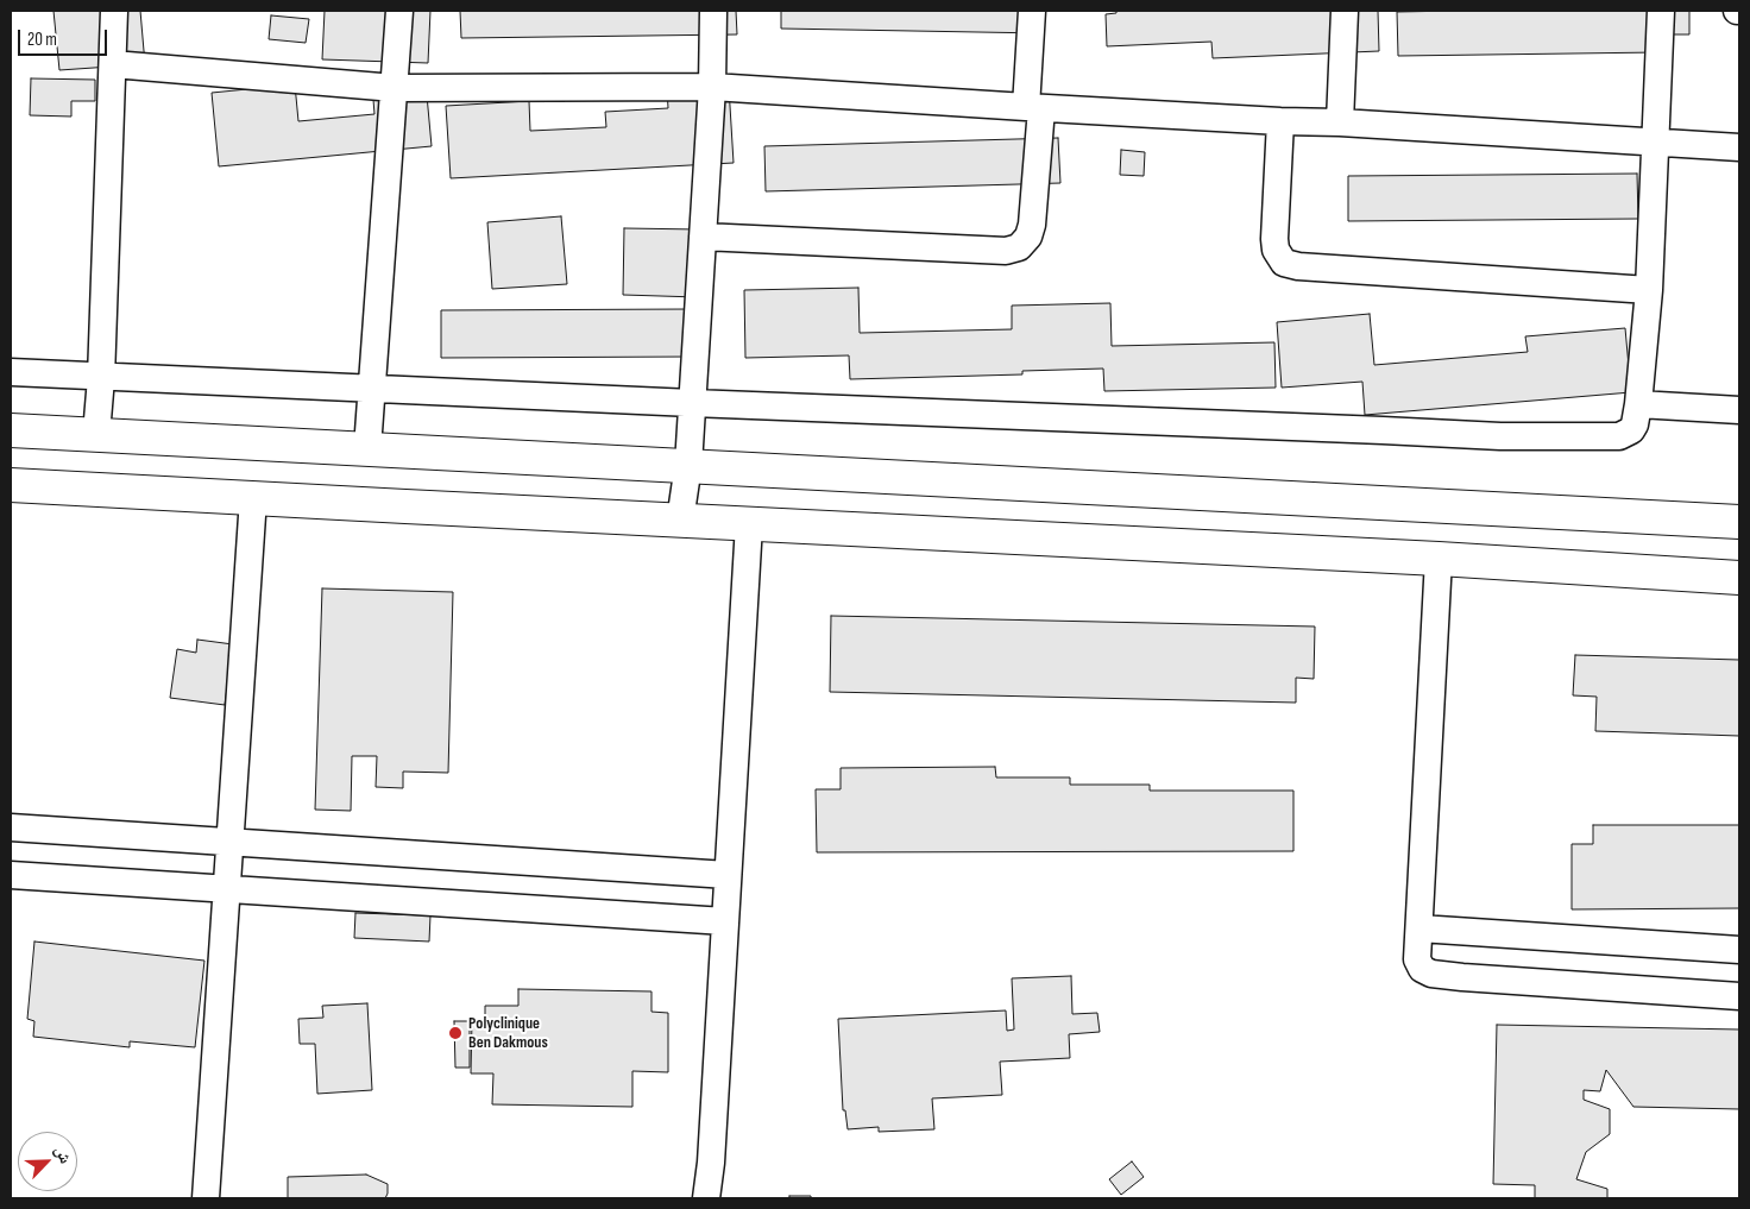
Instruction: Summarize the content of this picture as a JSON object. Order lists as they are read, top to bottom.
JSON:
{
  "places": ["Polyclinique Ben Dakmous"],
  "scale_bar": "20 m",
  "north": "top right"
}
